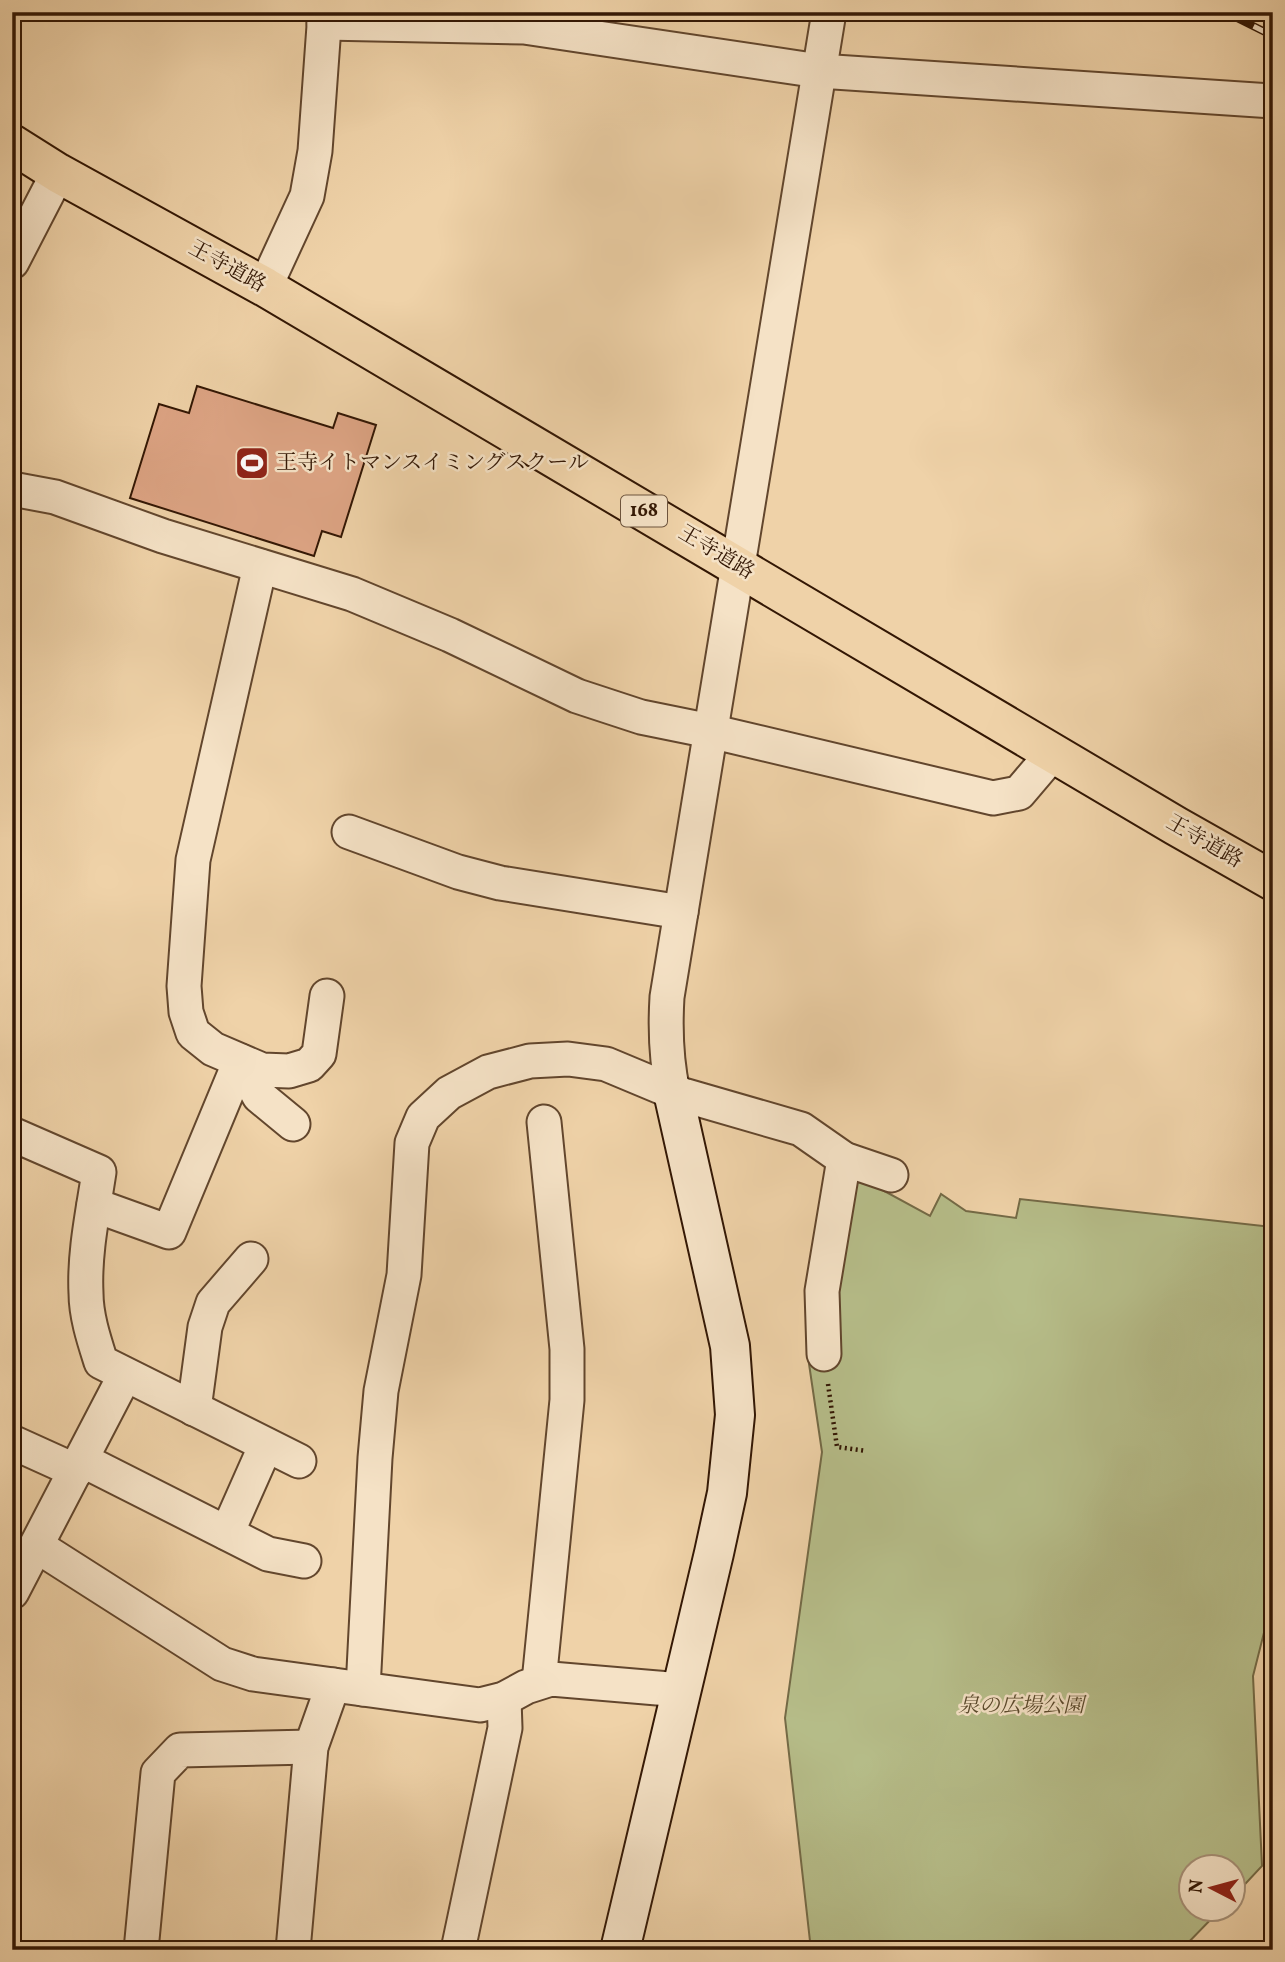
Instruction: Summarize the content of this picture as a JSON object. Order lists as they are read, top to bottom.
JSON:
{
  "streets": {
    "highway": ["王寺道路", "168"]
  },
  "parks": ["泉の広場公園"],
  "places": {
    "sports": ["王寺イトマンスイミングスクール"]
  },
  "north": "left"
}
